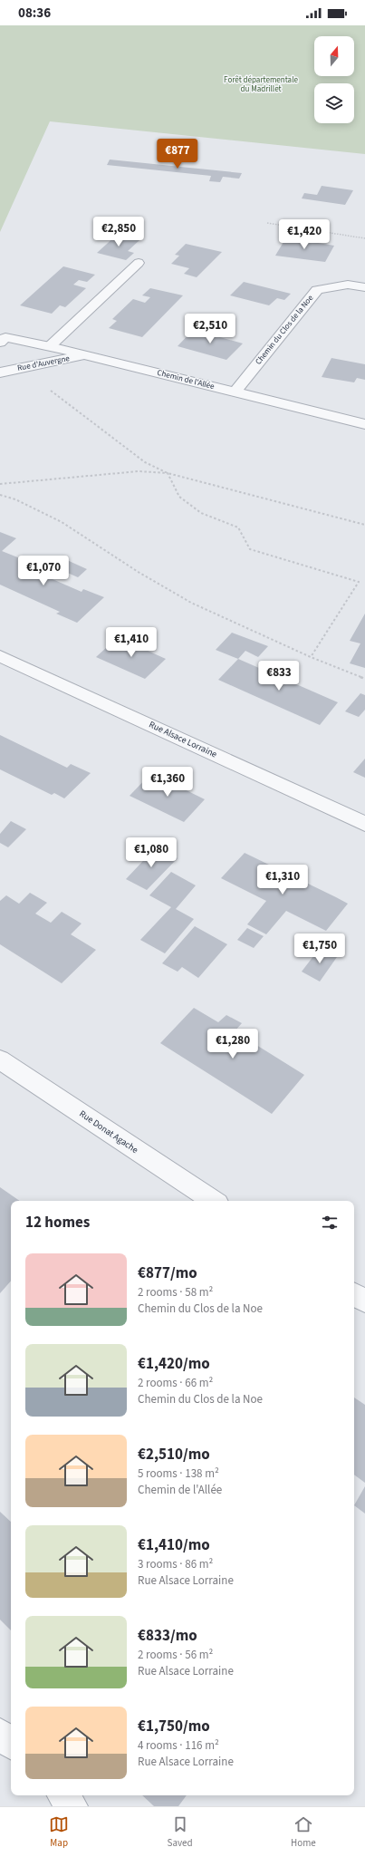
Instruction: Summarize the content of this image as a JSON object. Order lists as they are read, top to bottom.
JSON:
{
  "streets": {
    "street": [
      "Chemin du Clos de la Noe",
      "Rue d'Auvergne",
      "Chemin de l'Allée",
      "Rue Alsace Lorraine",
      "Rue Donat Agache"
    ]
  },
  "crossings": [
    ["Chemin du Clos de la Noe", "Chemin de l'Allée"],
    ["Rue d'Auvergne", "Chemin de l'Allée"]
  ],
  "parks": ["Forêt départementale du Madrillet"],
  "north": "top",
  "page": {
    "status": "08:36",
    "price": [
      "€877",
      "€2,850",
      "€1,420",
      "€2,510",
      "€1,070",
      "€1,410",
      "€833",
      "€1,360",
      "€1,080",
      "€1,310",
      "€1,750",
      "€1,280"
    ],
    "heading": "12 homes",
    "list": [
      {
        "name": "€877/mo",
        "note": "2 rooms · 58 m² · Chemin du Clos de la Noe"
      },
      {
        "name": "€1,420/mo",
        "note": "2 rooms · 66 m² · Chemin du Clos de la Noe"
      },
      {
        "name": "€2,510/mo",
        "note": "5 rooms · 138 m² · Chemin de l'Allée"
      },
      {
        "name": "€1,410/mo",
        "note": "3 rooms · 86 m² · Rue Alsace Lorraine"
      },
      {
        "name": "€833/mo",
        "note": "2 rooms · 56 m² · Rue Alsace Lorraine"
      },
      {
        "name": "€1,750/mo",
        "note": "4 rooms · 116 m² · Rue Alsace Lorraine"
      }
    ],
    "tabs": ["Map", "Saved", "Home"]
  }
}
